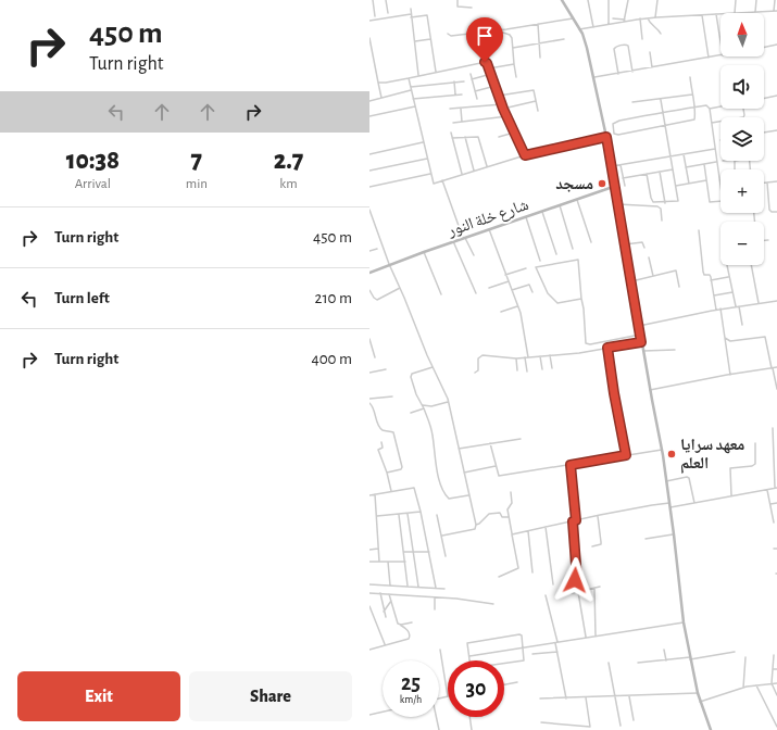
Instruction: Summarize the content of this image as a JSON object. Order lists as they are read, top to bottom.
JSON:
{
  "streets": {
    "main road": ["شارع خلة النور"]
  },
  "places": ["مسجد", "معهد سرايا العلم"],
  "north": "top",
  "page": {
    "turn": ["450 m", "Turn right"],
    "map_buttons": ["+", "−"],
    "eta": [
      "10:38",
      "Arrival",
      "7",
      "min",
      "2.7",
      "km"
    ],
    "list": [
      {
        "name": "Turn right",
        "value": "450 m"
      },
      {
        "name": "Turn left",
        "value": "210 m"
      },
      {
        "name": "Turn right",
        "value": "400 m"
      }
    ],
    "speed": "25 km/h",
    "limit": "30",
    "buttons": ["Exit", "Share"]
  }
}
